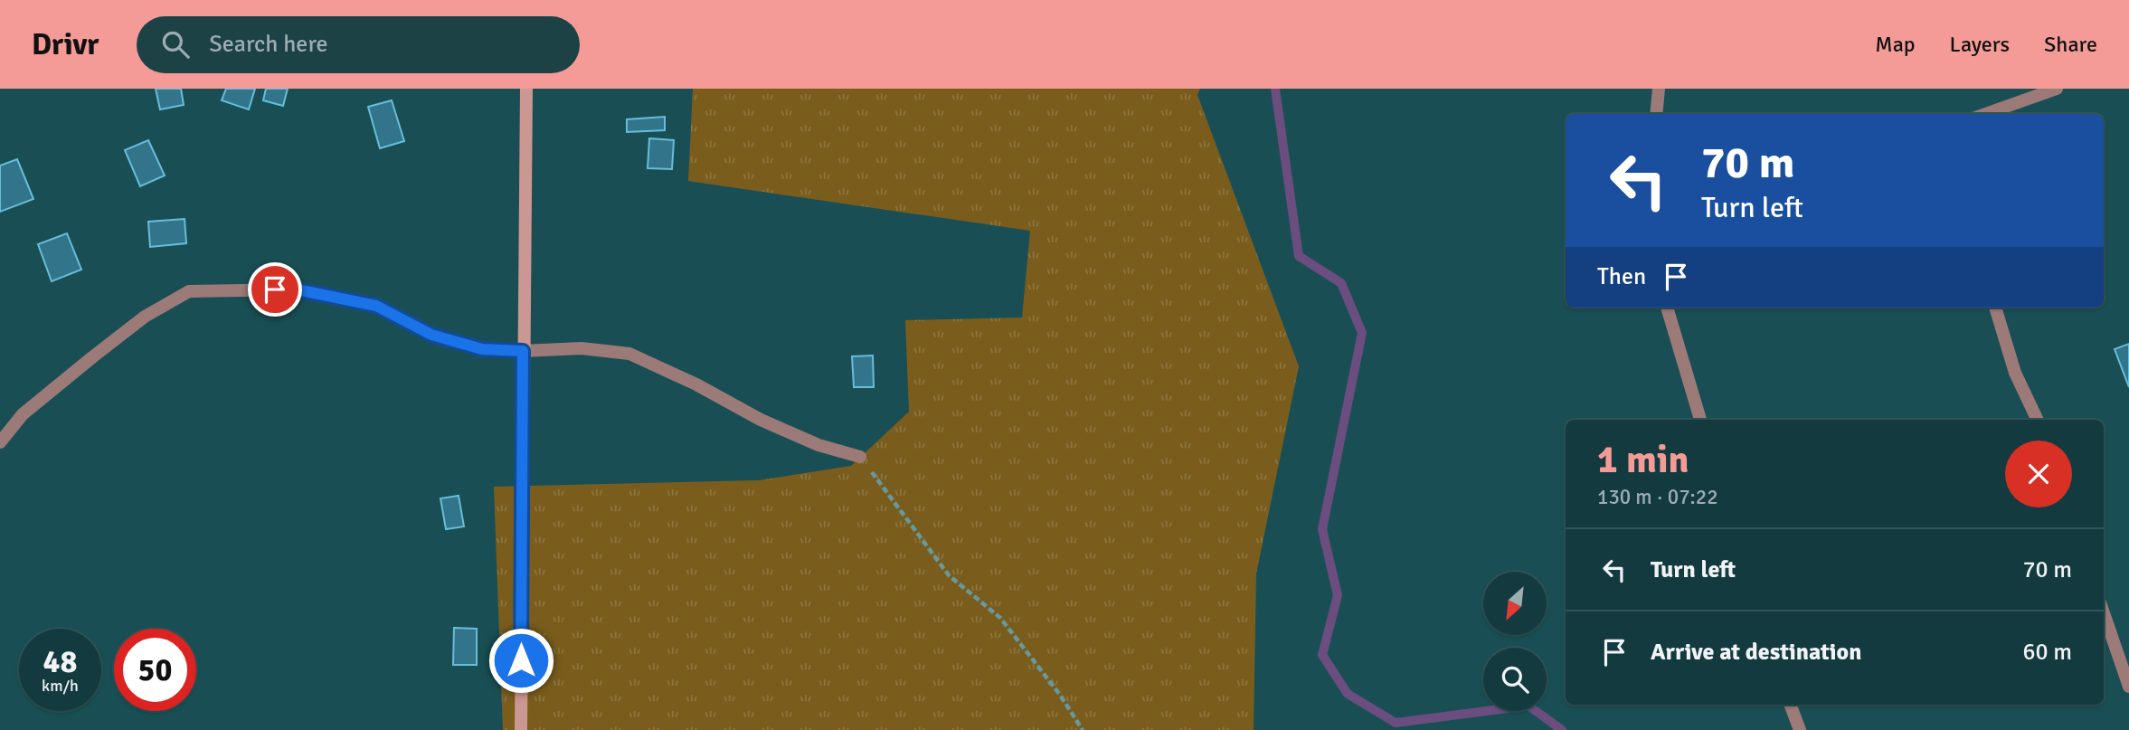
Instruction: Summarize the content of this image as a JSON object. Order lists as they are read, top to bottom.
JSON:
{
  "north": "bottom left",
  "page": {
    "header": "Drivr",
    "search": "Search here",
    "nav": ["Map", "Layers", "Share"],
    "turn": ["70 m", "Turn left"],
    "then": "Then",
    "heading": ["1 min", "130 m · 07:22"],
    "list": [
      {
        "name": "Turn left",
        "value": "70 m"
      },
      {
        "name": "Arrive at destination",
        "value": "60 m"
      }
    ],
    "speed": "48 km/h",
    "limit": "50"
  }
}
